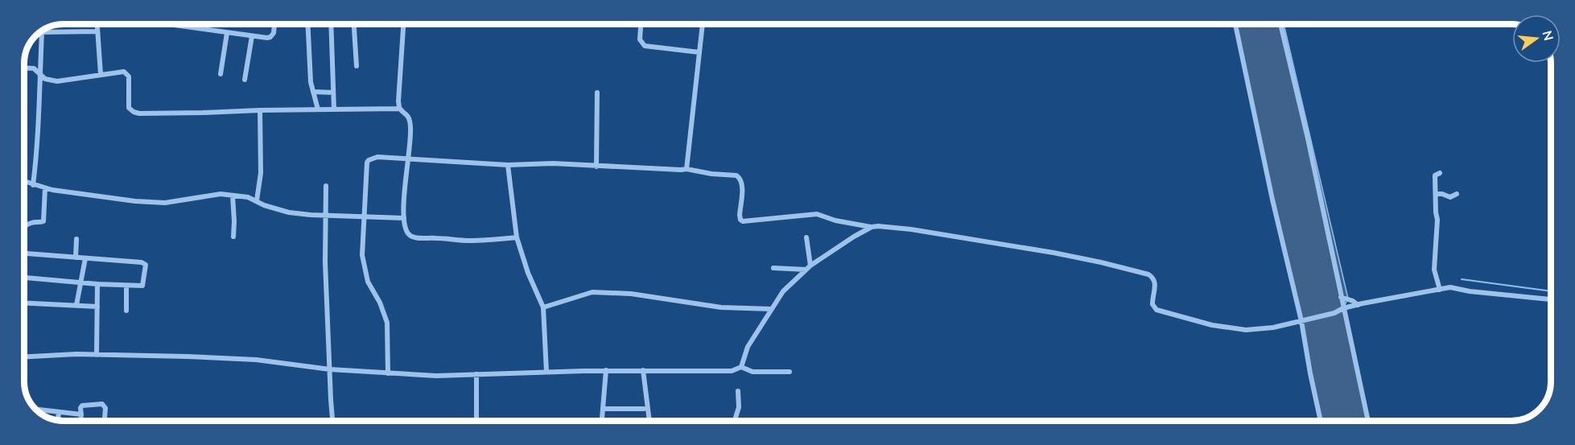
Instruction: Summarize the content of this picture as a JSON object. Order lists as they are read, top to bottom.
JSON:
{
  "north": "right"
}
